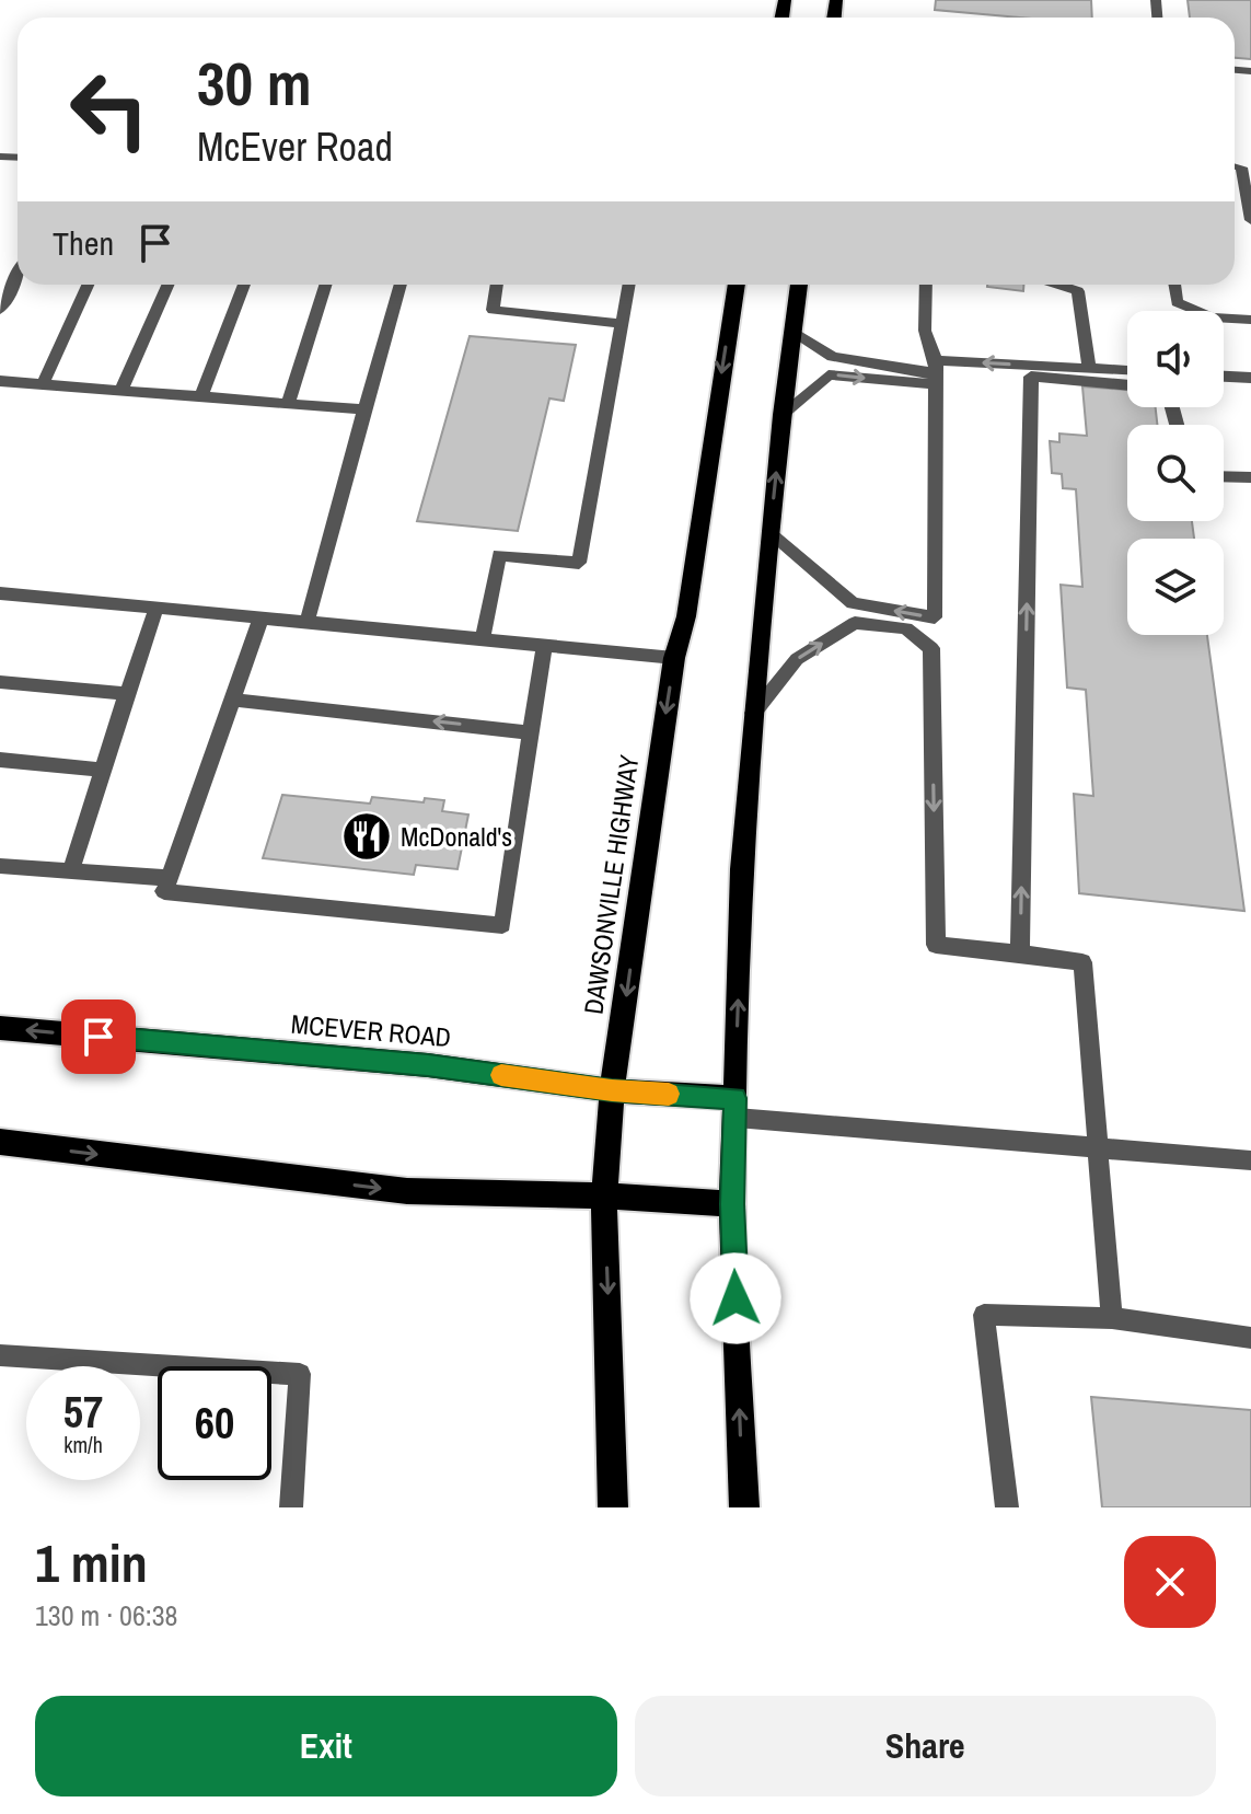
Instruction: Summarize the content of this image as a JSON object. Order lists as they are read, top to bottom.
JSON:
{
  "streets": {
    "main road": ["DAWSONVILLE HIGHWAY", "MCEVER ROAD"]
  },
  "crossings": [
    ["DAWSONVILLE HIGHWAY", "MCEVER ROAD"]
  ],
  "places": {
    "restaurant": ["McDonald's"]
  },
  "page": {
    "turn": ["30 m", "McEver Road"],
    "then": "Then",
    "speed": "57 km/h",
    "limit": "60",
    "heading": ["1 min", "130 m · 06:38"],
    "buttons": ["Exit", "Share"]
  }
}
